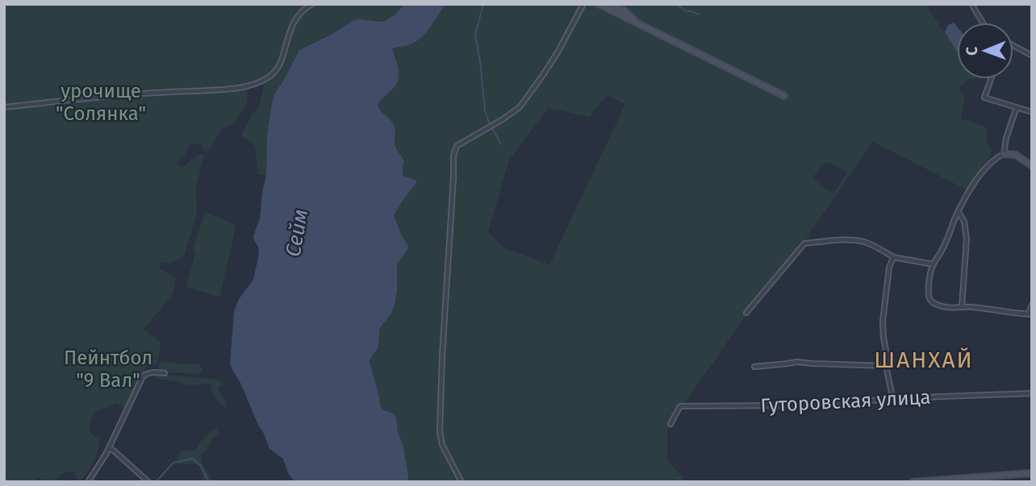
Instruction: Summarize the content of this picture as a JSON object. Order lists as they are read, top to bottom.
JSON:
{
  "streets": {
    "street": ["Гуторовская улица"]
  },
  "districts": ["ШАНХАЙ"],
  "water": ["Сейм"],
  "parks": ["урочище \"Солянка\"", "Пейнтбол \"9 Вал\""],
  "north": "left"
}
